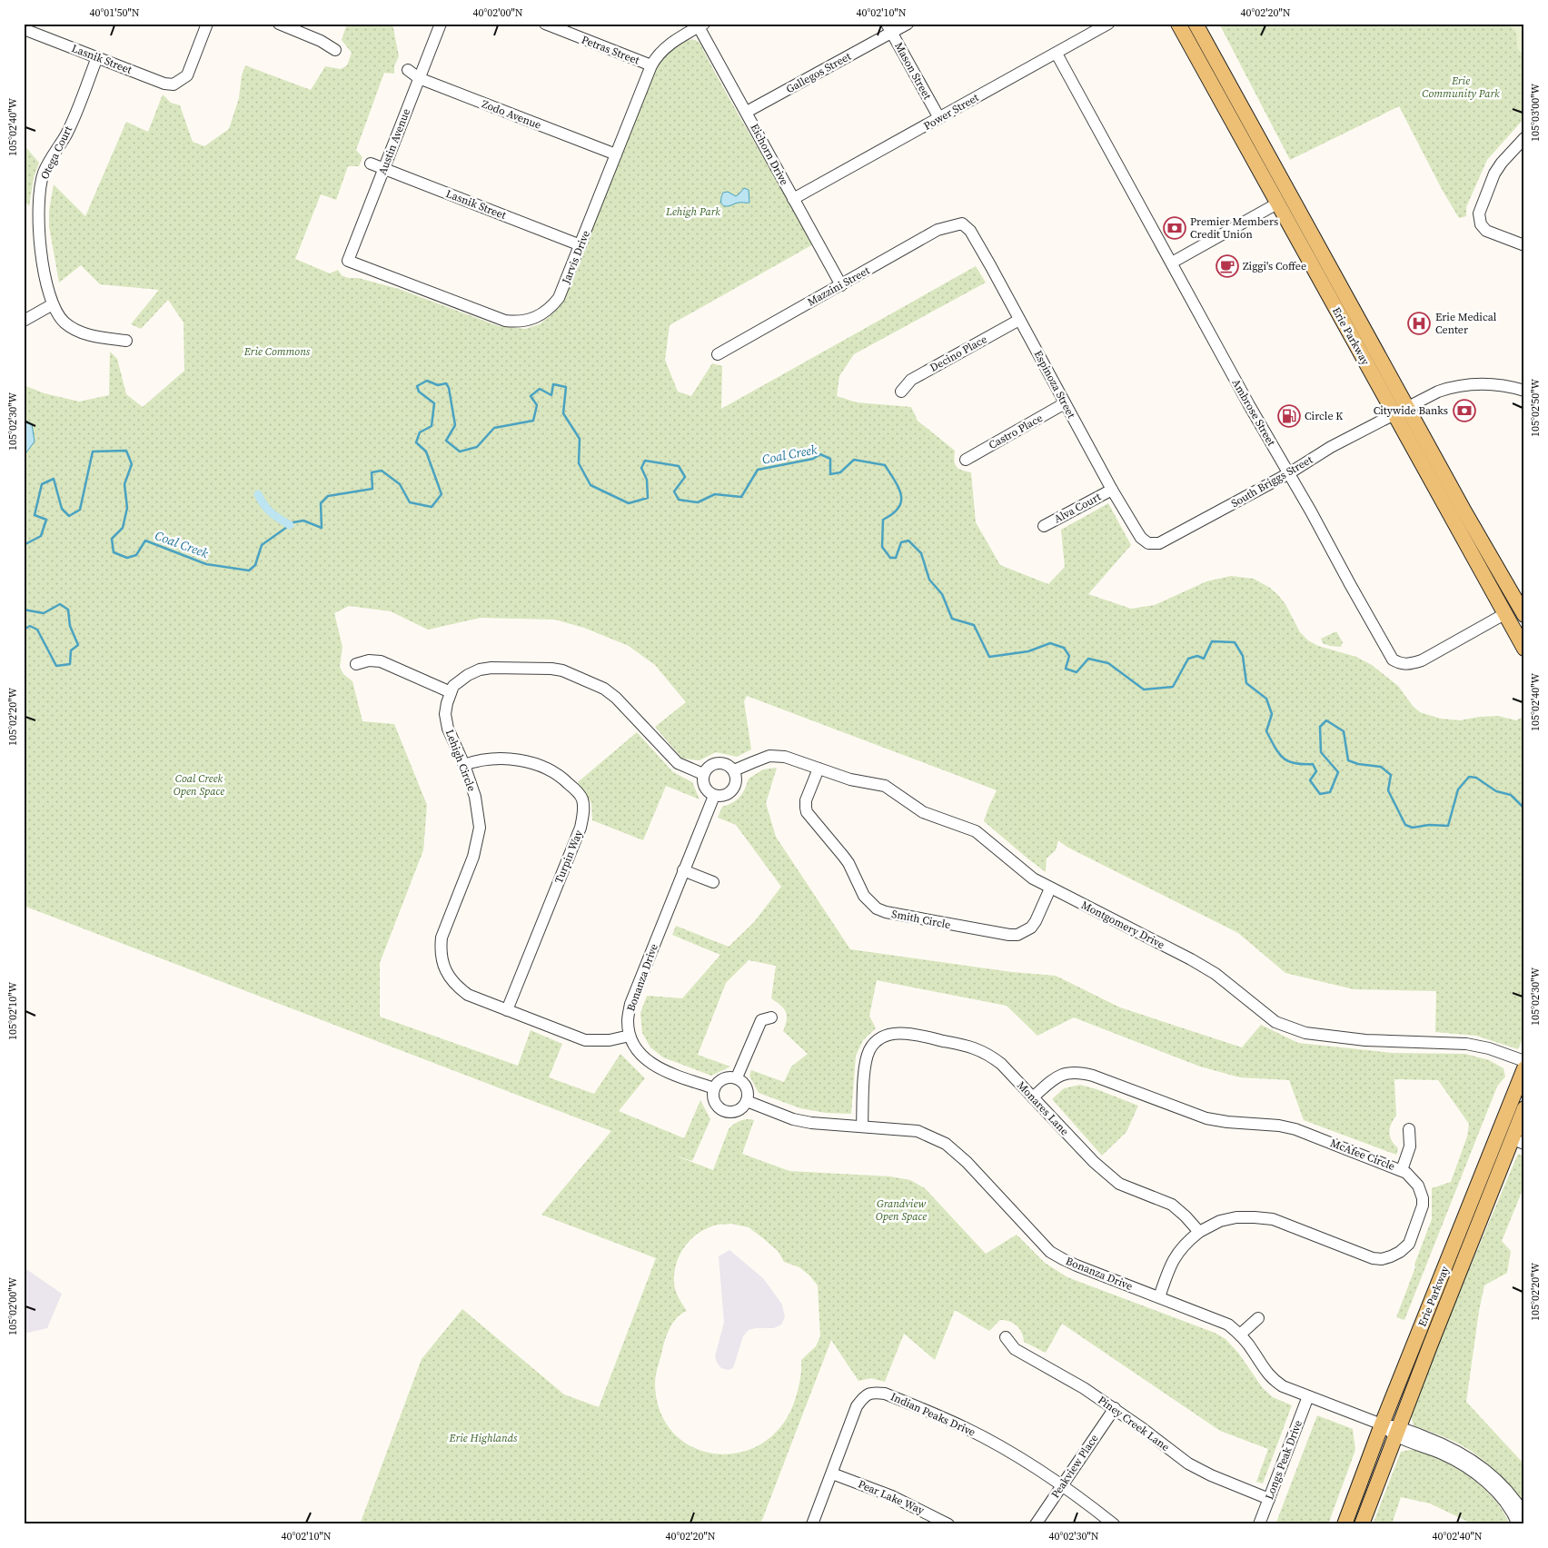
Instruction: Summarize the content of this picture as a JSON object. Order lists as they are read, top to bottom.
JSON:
{
  "streets": {
    "main road": ["Erie Parkway"],
    "street": [
      "Petras Street",
      "Lasnik Street",
      "Mason Street",
      "Gallegos Street",
      "Power Street",
      "Zodo Avenue",
      "Austin Avenue",
      "Otega Court",
      "Eichorn Drive",
      "Jarvis Drive",
      "Mazzini Street",
      "Decino Place",
      "Espinoza Street",
      "Ambrose Street",
      "Castro Place",
      "South Briggs Street",
      "Alva Court",
      "Lehigh Circle",
      "Turpin Way",
      "Smith Circle",
      "Montgomery Drive",
      "Bonanza Drive",
      "Monares Lane",
      "McAfee Circle",
      "Indian Peaks Drive",
      "Piney Creek Lane",
      "Longs Peak Drive",
      "Peakview Place",
      "Pear Lake Way"
    ]
  },
  "crossings": [
    ["Petras Street", "Jarvis Drive"],
    ["Lasnik Street", "Austin Avenue"],
    ["Lasnik Street", "Otega Court"],
    ["Lasnik Street", "Jarvis Drive"],
    ["Mason Street", "Gallegos Street"],
    ["Mason Street", "Power Street"],
    ["Gallegos Street", "Eichorn Drive"],
    ["Power Street", "Eichorn Drive"],
    ["Power Street", "Ambrose Street"],
    ["Zodo Avenue", "Austin Avenue"],
    ["Zodo Avenue", "Jarvis Drive"],
    ["Austin Avenue", "Jarvis Drive"],
    ["Eichorn Drive", "Jarvis Drive"],
    ["Eichorn Drive", "Mazzini Street"],
    ["Mazzini Street", "Espinoza Street"],
    ["Erie Parkway", "Ambrose Street"],
    ["Erie Parkway", "South Briggs Street"],
    ["Erie Parkway", "Bonanza Drive"],
    ["Decino Place", "Espinoza Street"],
    ["Espinoza Street", "Castro Place"],
    ["Espinoza Street", "South Briggs Street"],
    ["Espinoza Street", "Alva Court"],
    ["Ambrose Street", "South Briggs Street"],
    ["Lehigh Circle", "Turpin Way"],
    ["Lehigh Circle", "Bonanza Drive"],
    ["Smith Circle", "Montgomery Drive"],
    ["Bonanza Drive", "Monares Lane"],
    ["Bonanza Drive", "Longs Peak Drive"],
    ["Monares Lane", "McAfee Circle"],
    ["Indian Peaks Drive", "Peakview Place"],
    ["Indian Peaks Drive", "Pear Lake Way"],
    ["Piney Creek Lane", "Longs Peak Drive"],
    ["Piney Creek Lane", "Peakview Place"]
  ],
  "water": ["Coal Creek"],
  "parks": [
    "Erie Community Park",
    "Lehigh Park",
    "Erie Commons",
    "Coal Creek Open Space",
    "Grandview Open Space",
    "Erie Highlands"
  ],
  "places": {
    "bank": ["Premier Members Credit Union", "Citywide Banks"],
    "cafe": ["Ziggi's Coffee"],
    "hospital": ["Erie Medical Center"],
    "fuel station": ["Circle K"]
  },
  "coordinates": [
    "40°01'50\"N",
    "40°02'00\"N",
    "40°02'10\"N",
    "40°02'20\"N",
    "105°03'00\"W",
    "105°02'40\"W",
    "105°02'50\"W",
    "105°02'30\"W",
    "105°02'20\"W",
    "105°02'10\"W",
    "105°02'00\"W",
    "40°02'30\"N",
    "40°02'40\"N"
  ]
}
